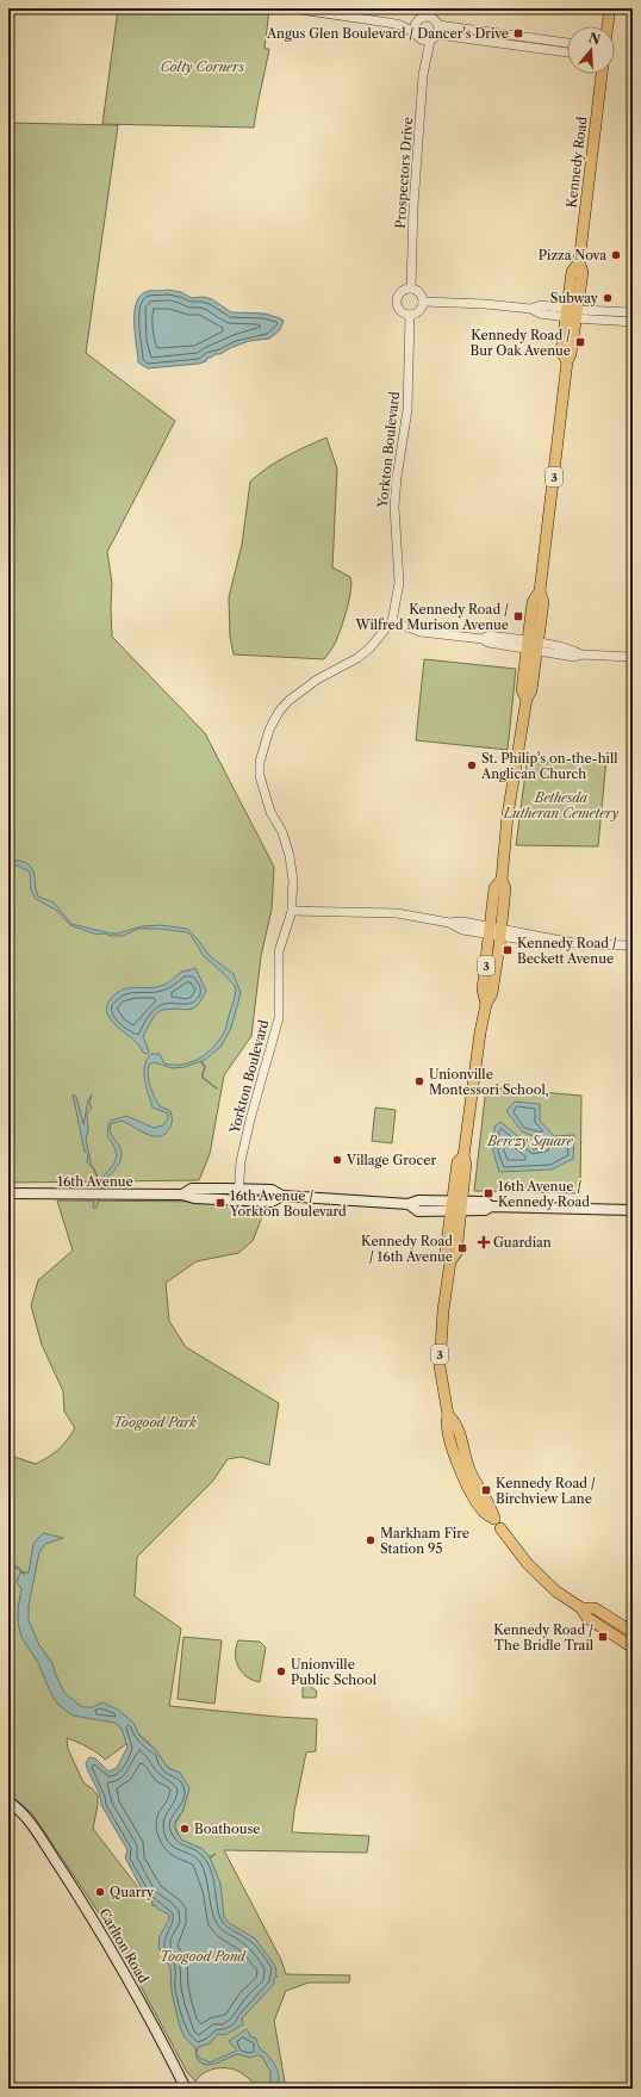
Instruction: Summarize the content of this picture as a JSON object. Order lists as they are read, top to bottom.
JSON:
{
  "streets": {
    "main road": [
      "Kennedy Road",
      "3",
      "16th Avenue",
      "Carlton Road"
    ],
    "street": ["Prospectors Drive", "Yorkton Boulevard"]
  },
  "crossings": [
    ["Kennedy Road", "16th Avenue"],
    ["Prospectors Drive", "Yorkton Boulevard"],
    ["Yorkton Boulevard", "16th Avenue"]
  ],
  "parks": [
    "Colty Corners",
    "Bethesda Lutheran Cemetery",
    "Berczy Square",
    "Toogood Park",
    "Toogood Pond"
  ],
  "places": {
    "transit": [
      "Angus Glen Boulevard / Dancer's Drive",
      "Kennedy Road / Bur Oak Avenue",
      "Kennedy Road / Wilfred Murison Avenue",
      "Kennedy Road / Beckett Avenue",
      "16th Avenue / Kennedy Road",
      "16th Avenue / Yorkton Boulevard",
      "Kennedy Road / 16th Avenue",
      "Kennedy Road / Birchview Lane",
      "Kennedy Road / The Bridle Trail"
    ],
    "other": [
      "Pizza Nova",
      "Subway",
      "St. Philip's on-the-hill Anglican Church",
      "Unionville Montessori School,",
      "Village Grocer",
      "Markham Fire Station 95",
      "Unionville Public School",
      "Boathouse",
      "Quarry"
    ],
    "health": ["Guardian"]
  },
  "north": "top"
}
